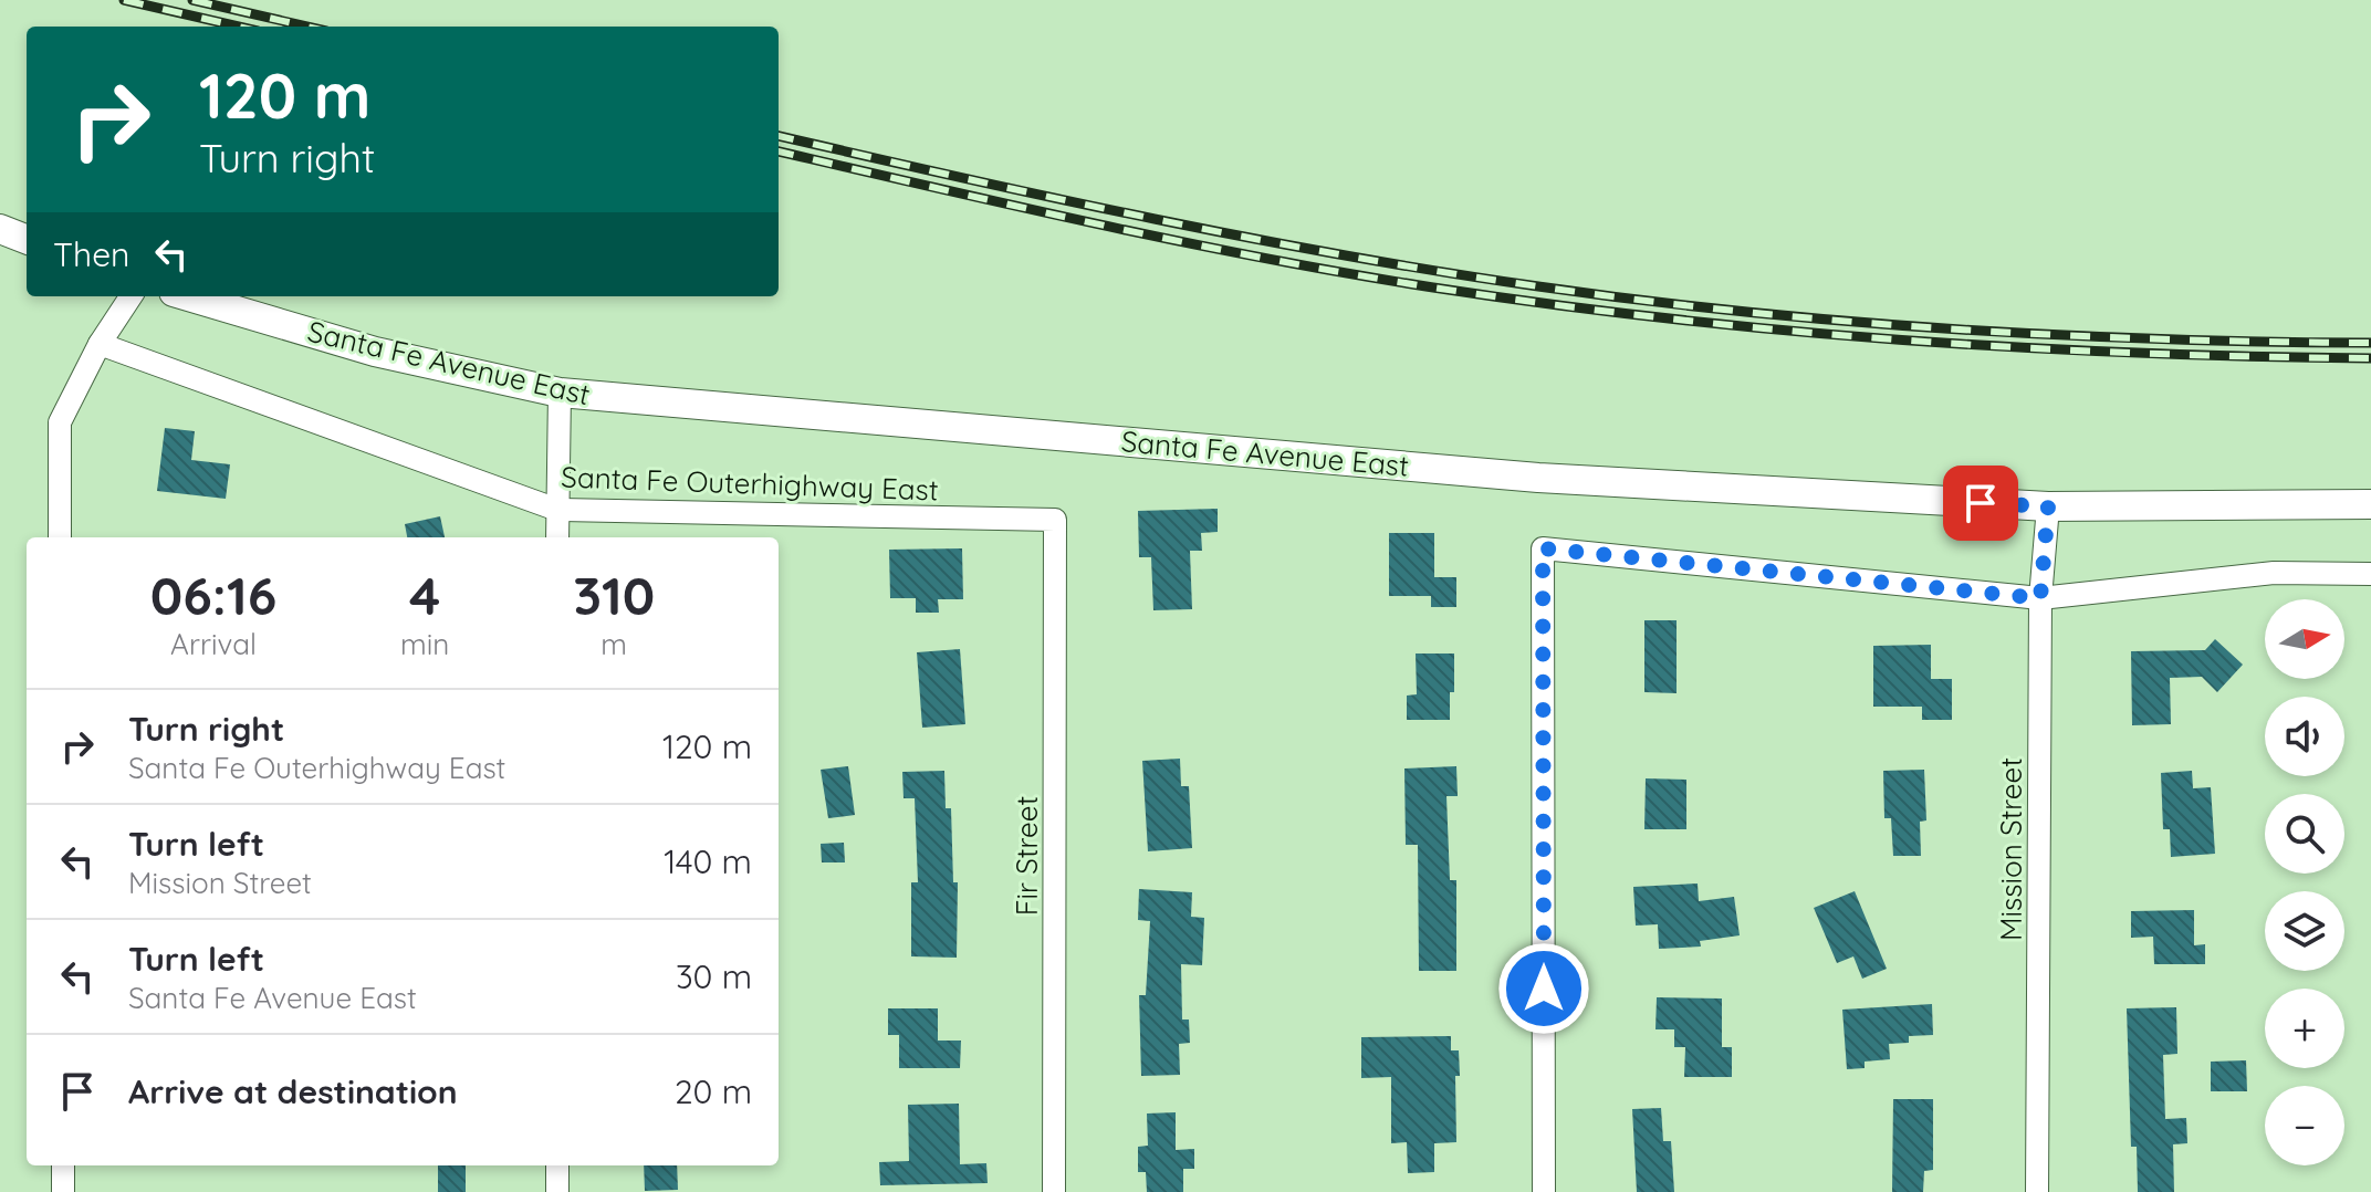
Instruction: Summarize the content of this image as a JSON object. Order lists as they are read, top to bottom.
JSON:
{
  "streets": {
    "street": [
      "Santa Fe Avenue East",
      "Santa Fe Outerhighway East",
      "Mission Street",
      "Fir Street"
    ]
  },
  "crossings": [
    ["Santa Fe Avenue East", "Mission Street"],
    ["Santa Fe Outerhighway East", "Fir Street"]
  ],
  "north": "right",
  "page": {
    "turn": ["120 m", "Turn right"],
    "then": "Then",
    "eta": [
      "06:16",
      "Arrival",
      "4",
      "min",
      "310",
      "m"
    ],
    "map_buttons": ["+", "−"],
    "list": [
      {
        "name": "Turn right",
        "note": "Santa Fe Outerhighway East",
        "value": "120 m"
      },
      {
        "name": "Turn left",
        "note": "Mission Street",
        "value": "140 m"
      },
      {
        "name": "Turn left",
        "note": "Santa Fe Avenue East",
        "value": "30 m"
      },
      {
        "name": "Arrive at destination",
        "value": "20 m"
      }
    ]
  }
}
